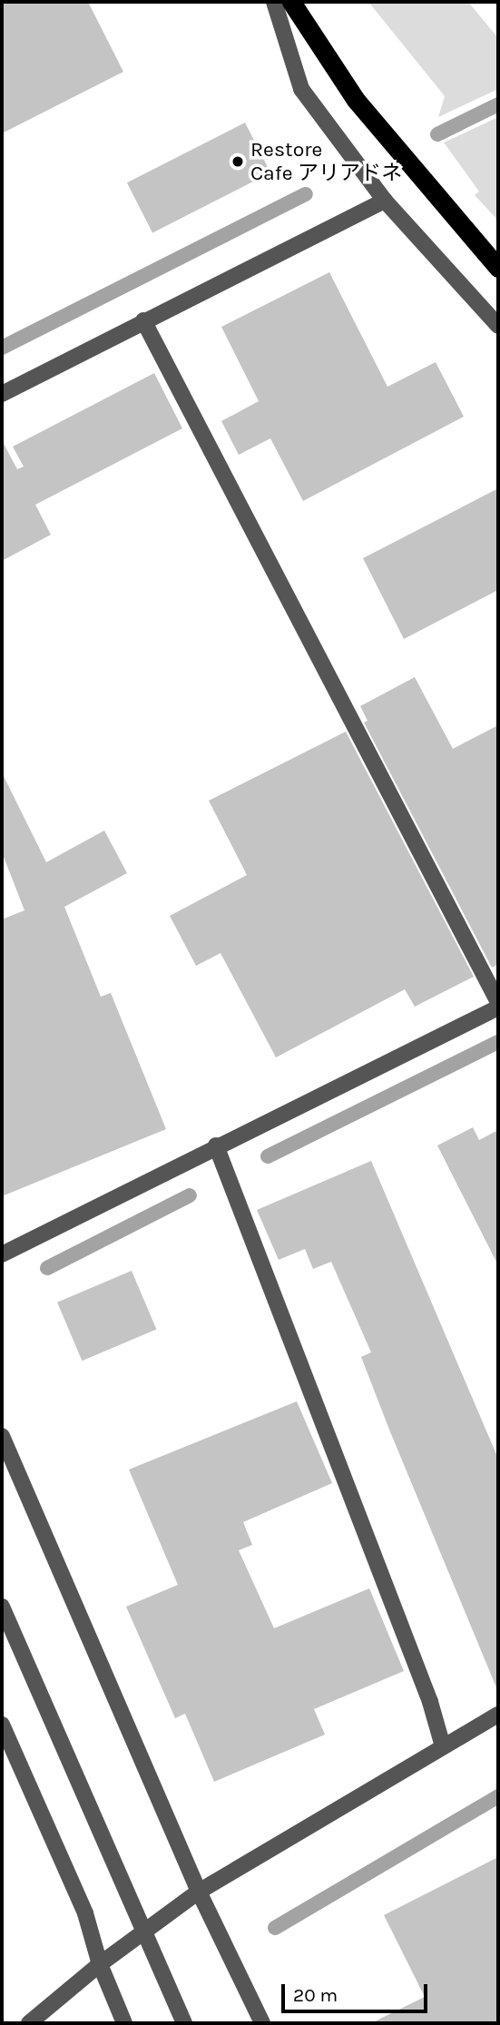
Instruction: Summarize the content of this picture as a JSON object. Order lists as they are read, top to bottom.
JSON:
{
  "places": ["Restore Cafe アリアドネ"],
  "scale_bar": "20 m"
}
